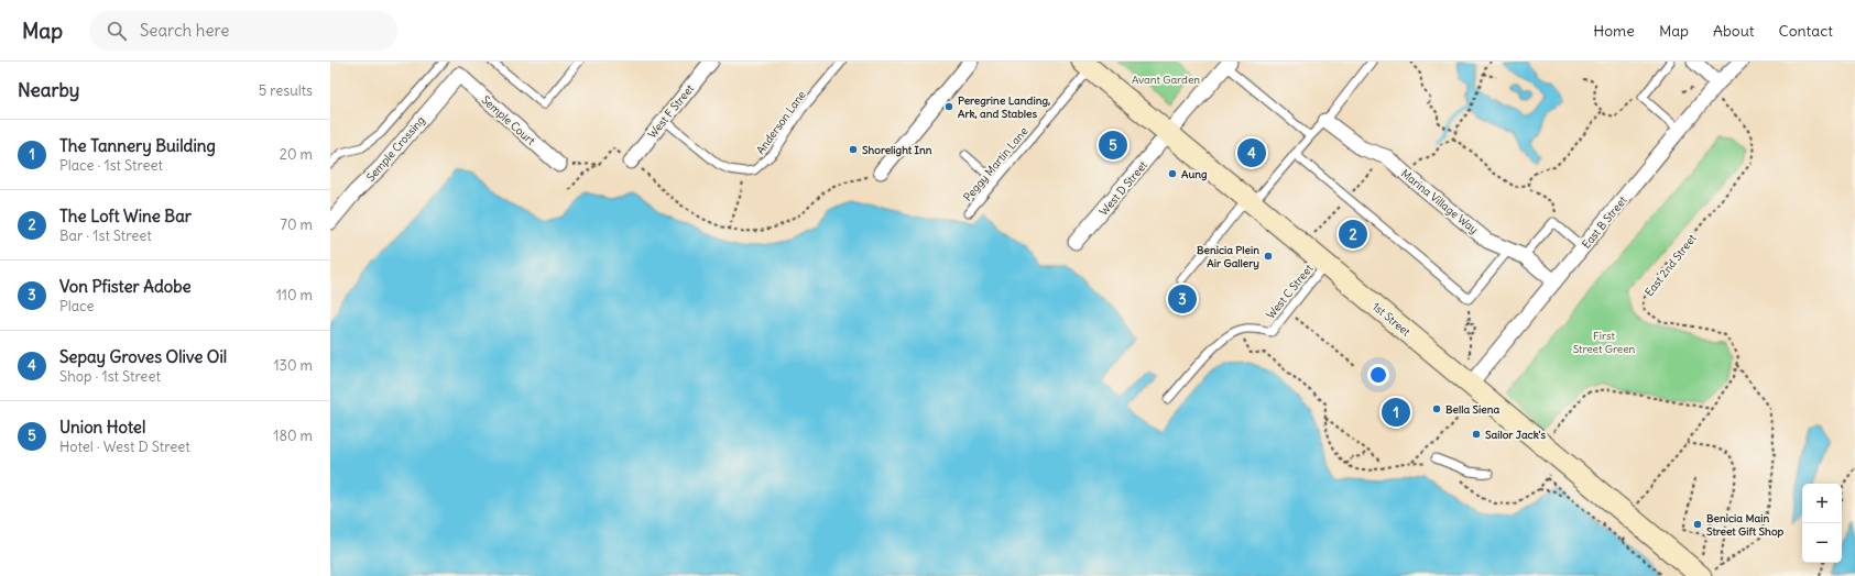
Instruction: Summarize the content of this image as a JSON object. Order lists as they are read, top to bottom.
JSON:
{
  "streets": {
    "main road": ["1st Street"],
    "street": [
      "West F Street",
      "Semple Court",
      "Semple Crossing",
      "West D Street",
      "Marina Village Way",
      "East B Street"
    ],
    "lane": ["Anderson Lane", "Peggy Martin Lane", "West C Street"],
    "path": ["East 2nd Street"]
  },
  "crossings": [
    ["West F Street", "Anderson Lane"],
    ["Semple Court", "Semple Crossing"],
    ["Peggy Martin Lane", "1st Street"],
    ["West D Street", "1st Street"],
    ["Marina Village Way", "East B Street"],
    ["East B Street", "East 2nd Street"],
    ["East B Street", "1st Street"],
    ["West C Street", "1st Street"]
  ],
  "parks": ["Avant Garden", "First Street Green"],
  "places": [
    "Peregrine Landing, Ark, and Stables",
    "Shorelight Inn",
    "Aung",
    "Benicia Plein Air Gallery",
    "Bella Siena",
    "Sailor Jack's",
    "Benicia Main Street Gift Shop"
  ],
  "page": {
    "header": "Map",
    "search": "Search here",
    "nav": [
      "Home",
      "Map",
      "About",
      "Contact"
    ],
    "heading": ["Nearby", "5 results"],
    "list": [
      {
        "mark": "1",
        "name": "The Tannery Building",
        "note": "Place · 1st Street",
        "value": "20 m"
      },
      {
        "mark": "2",
        "name": "The Loft Wine Bar",
        "note": "Bar · 1st Street",
        "value": "70 m"
      },
      {
        "mark": "3",
        "name": "Von Pfister Adobe",
        "note": "Place",
        "value": "110 m"
      },
      {
        "mark": "4",
        "name": "Sepay Groves Olive Oil",
        "note": "Shop · 1st Street",
        "value": "130 m"
      },
      {
        "mark": "5",
        "name": "Union Hotel",
        "note": "Hotel · West D Street",
        "value": "180 m"
      }
    ],
    "pins": [
      "5",
      "4",
      "2",
      "3",
      "1"
    ],
    "map_buttons": ["+", "−"]
  }
}
